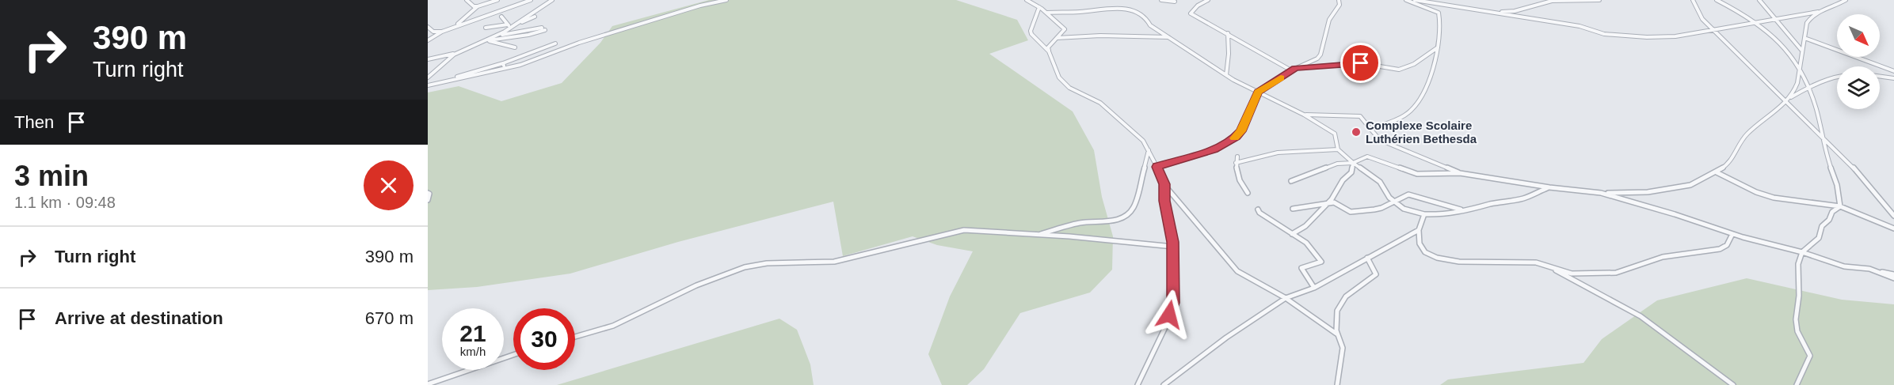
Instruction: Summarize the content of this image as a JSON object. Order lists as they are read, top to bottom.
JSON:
{
  "places": ["Complexe Scolaire Luthérien Bethesda"],
  "north": "bottom right",
  "page": {
    "turn": ["390 m", "Turn right"],
    "then": "Then",
    "heading": ["3 min", "1.1 km · 09:48"],
    "list": [
      {
        "name": "Turn right",
        "value": "390 m"
      },
      {
        "name": "Arrive at destination",
        "value": "670 m"
      }
    ],
    "speed": "21 km/h",
    "limit": "30"
  }
}
